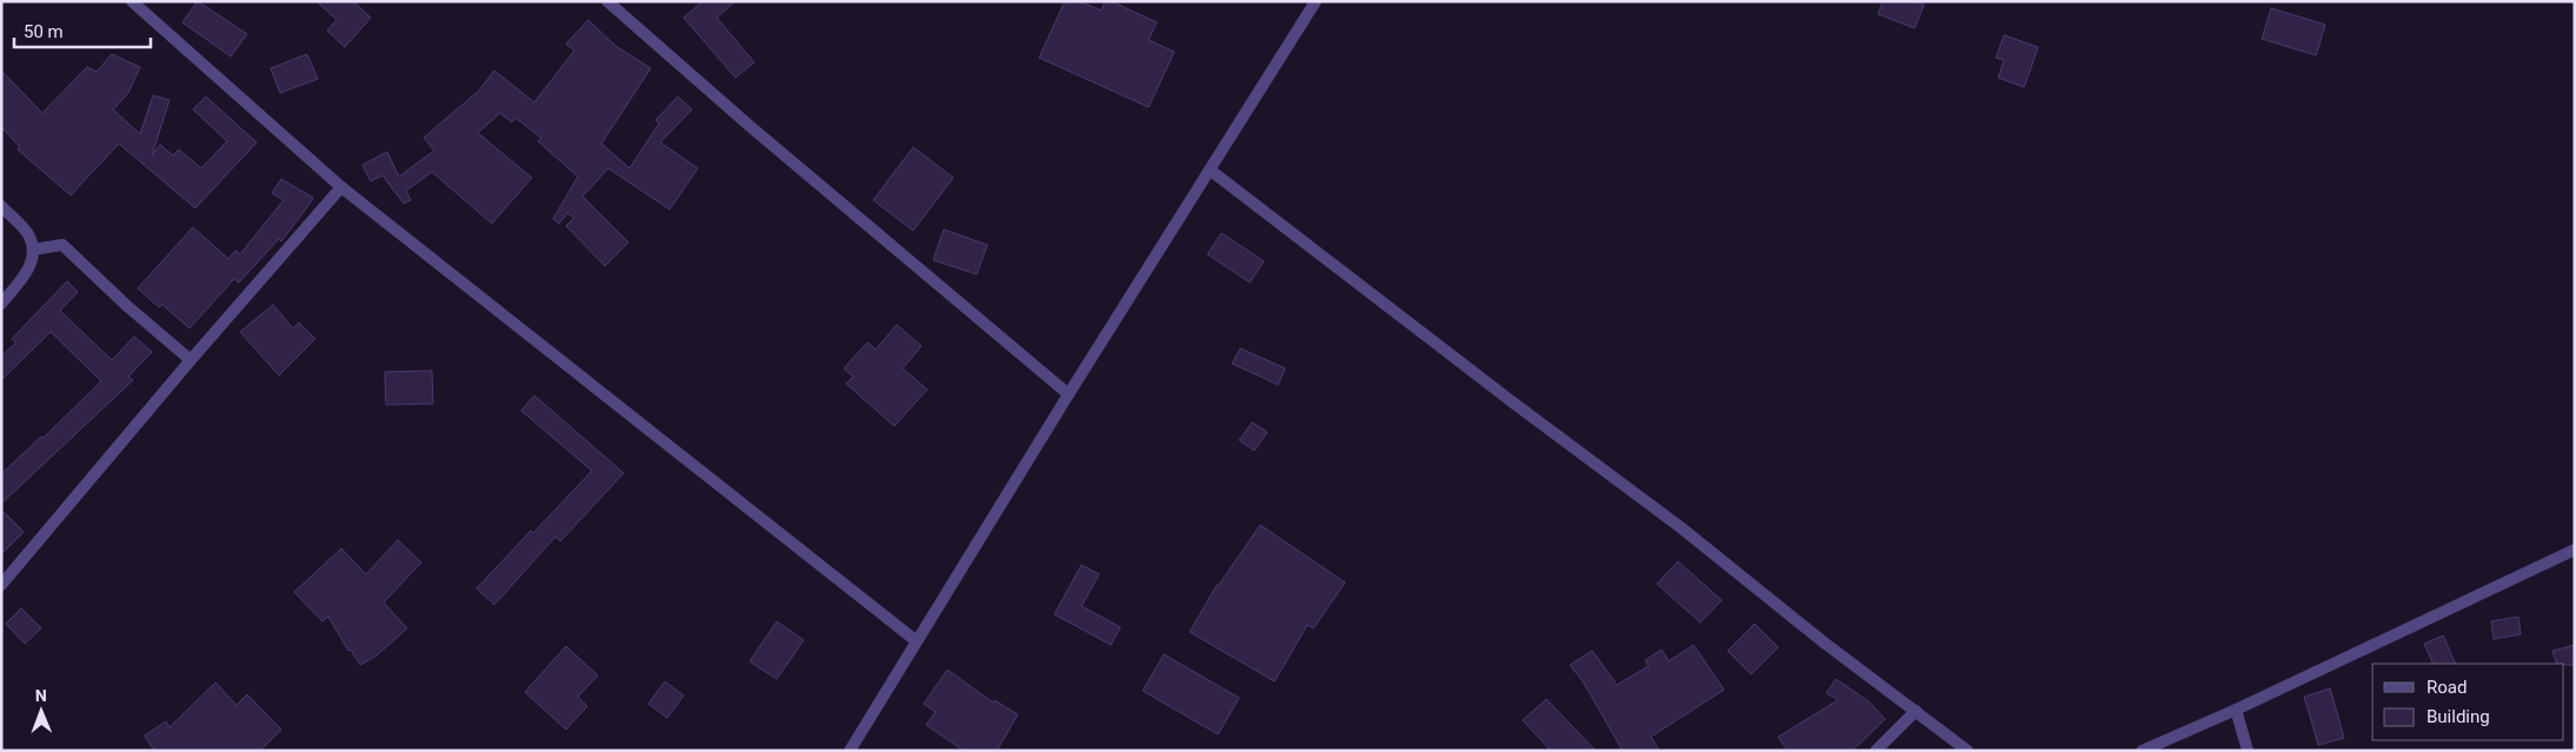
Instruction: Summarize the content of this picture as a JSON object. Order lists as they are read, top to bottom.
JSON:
{
  "legend": ["Road", "Building"],
  "scale_bar": "50 m",
  "north": "top"
}
